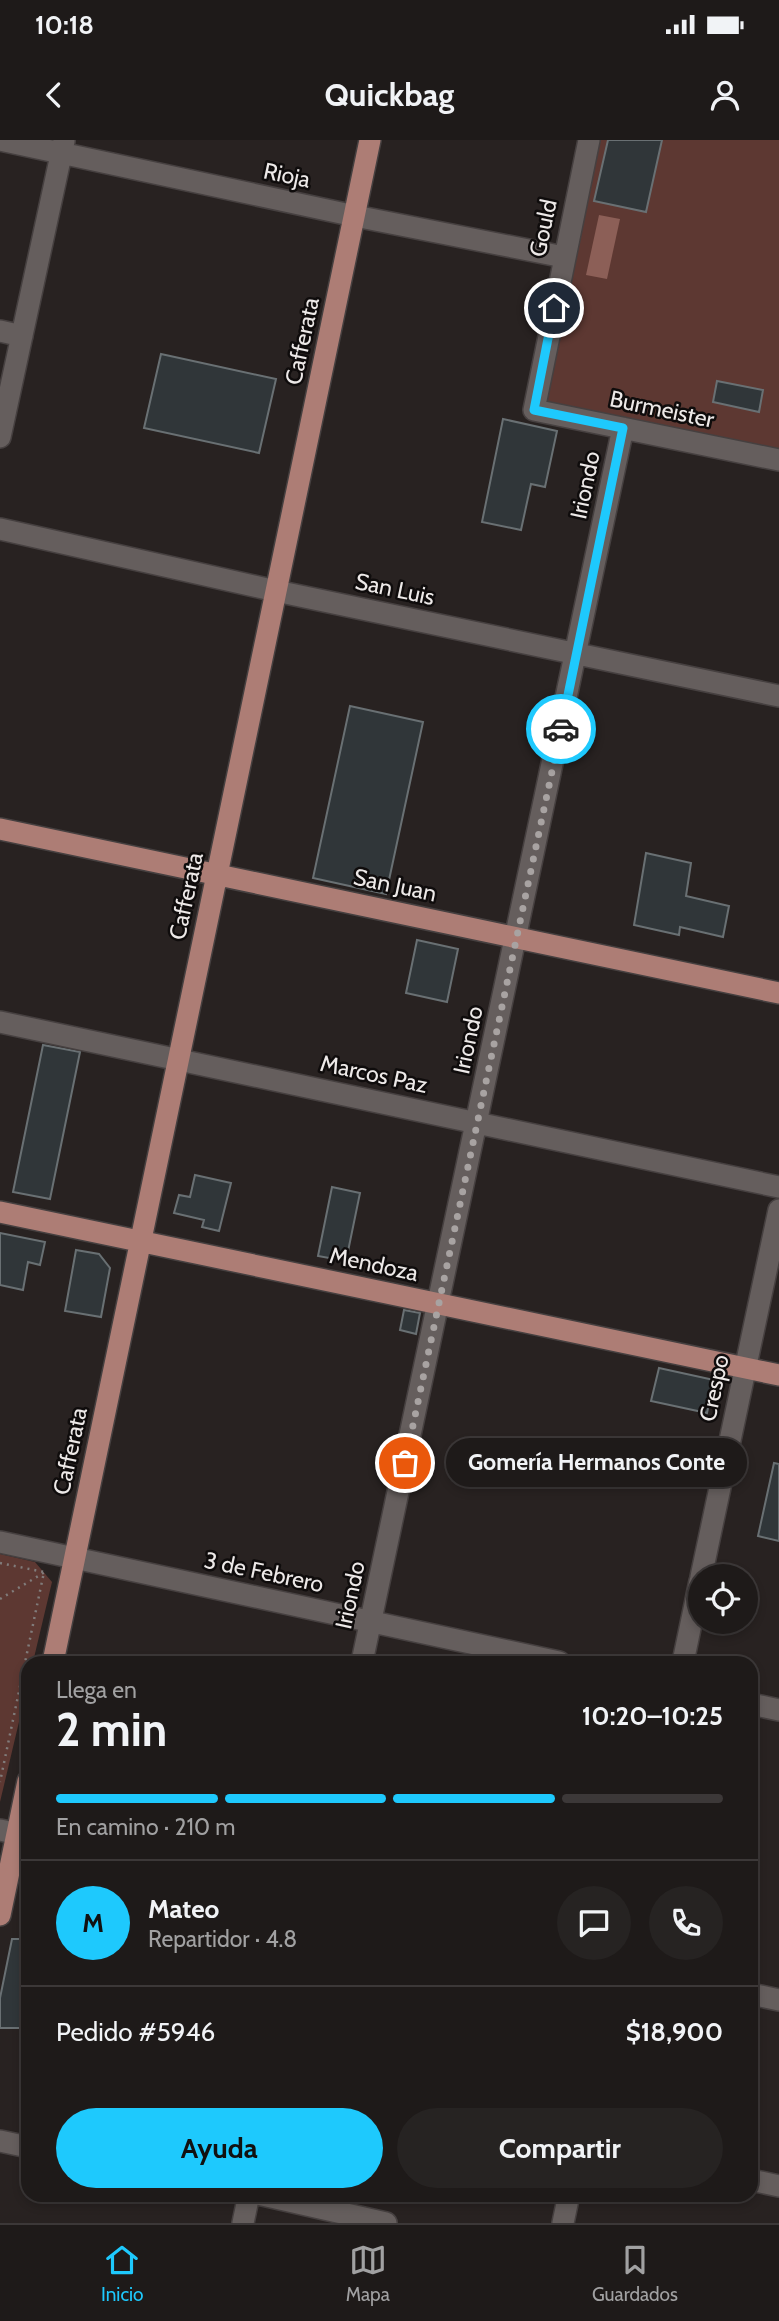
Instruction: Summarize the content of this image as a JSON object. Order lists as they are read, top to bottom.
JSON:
{
  "streets": {
    "main road": ["Cafferata", "San Juan", "Mendoza"],
    "street": [
      "Rioja",
      "Gould",
      "Burmeister",
      "Iriondo",
      "San Luis",
      "Marcos Paz",
      "Crespo",
      "3 de Febrero"
    ]
  },
  "crossings": [
    ["Rioja", "Gould"],
    ["Rioja", "Cafferata"],
    ["Gould", "Burmeister"],
    ["Cafferata", "San Luis"],
    ["Cafferata", "San Juan"],
    ["Cafferata", "Marcos Paz"],
    ["Cafferata", "Mendoza"],
    ["Cafferata", "3 de Febrero"],
    ["Burmeister", "Iriondo"],
    ["Iriondo", "San Luis"],
    ["Iriondo", "San Juan"],
    ["Iriondo", "Marcos Paz"],
    ["Iriondo", "Mendoza"],
    ["Iriondo", "3 de Febrero"],
    ["Mendoza", "Crespo"]
  ],
  "places": ["Gomería Hermanos Conte"],
  "page": {
    "status": "10:18",
    "header": "Quickbag",
    "bubble": "Gomería Hermanos Conte",
    "heading": ["2 min", "Llega en", "10:20–10:25"],
    "panel": [
      "Mateo",
      "Repartidor · 4.8",
      "Pedido #5946",
      "$18,900"
    ],
    "bar": "En camino · 210 m",
    "round": "M",
    "buttons": ["Ayuda", "Compartir"],
    "tabs": ["Inicio", "Mapa", "Guardados"]
  }
}
